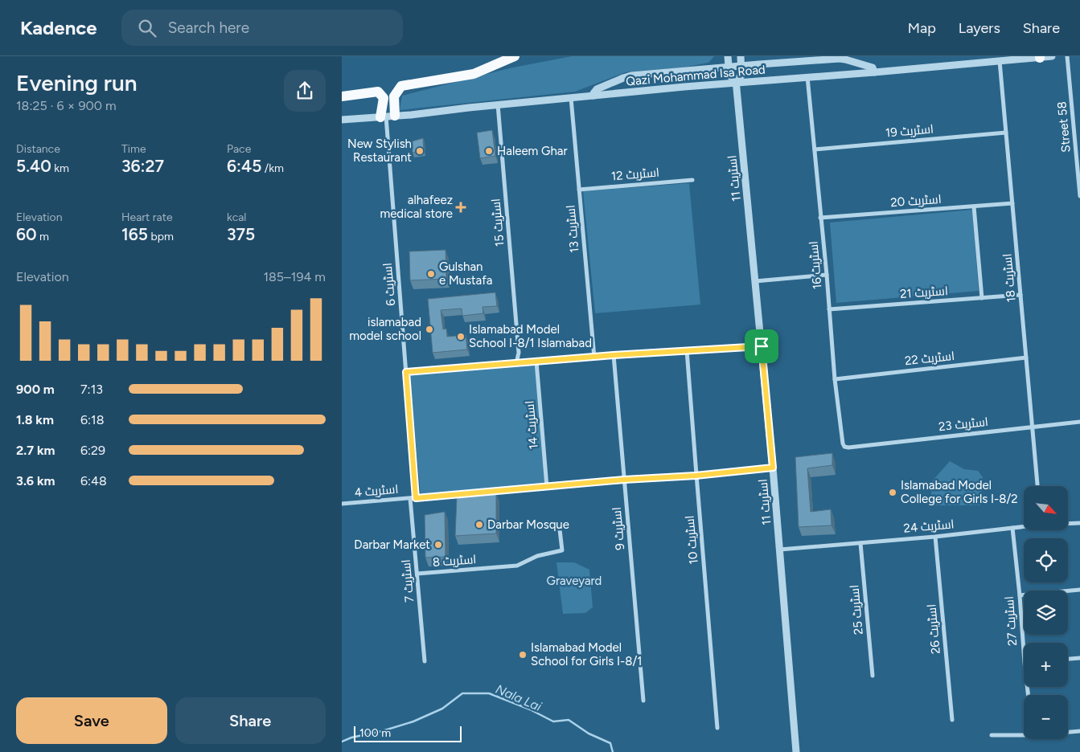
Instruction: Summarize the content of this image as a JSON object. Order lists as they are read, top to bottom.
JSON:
{
  "streets": {
    "street": [
      "Qazi Mohammad Isa Road",
      "Street 58",
      "اسٹریٹ 19",
      "اسٹریٹ 12",
      "اسٹریٹ 11",
      "اسٹریٹ 20",
      "اسٹریٹ 15",
      "اسٹریٹ 13",
      "اسٹریٹ 16",
      "اسٹریٹ 18",
      "اسٹریٹ 6",
      "اسٹریٹ 21",
      "اسٹریٹ 22",
      "اسٹریٹ 23",
      "اسٹریٹ 14",
      "اسٹریٹ 4",
      "اسٹریٹ 24",
      "اسٹریٹ 9",
      "اسٹریٹ 10",
      "اسٹریٹ 8",
      "اسٹریٹ 7",
      "اسٹریٹ 25",
      "اسٹریٹ 27",
      "اسٹریٹ 26"
    ]
  },
  "crossings": [
    ["Qazi Mohammad Isa Road", "اسٹریٹ 11"],
    ["Qazi Mohammad Isa Road", "اسٹریٹ 15"],
    ["Qazi Mohammad Isa Road", "اسٹریٹ 13"],
    ["Qazi Mohammad Isa Road", "اسٹریٹ 16"],
    ["Qazi Mohammad Isa Road", "اسٹریٹ 18"],
    ["Qazi Mohammad Isa Road", "اسٹریٹ 6"],
    ["اسٹریٹ 19", "اسٹریٹ 16"],
    ["اسٹریٹ 19", "اسٹریٹ 18"],
    ["اسٹریٹ 12", "اسٹریٹ 13"],
    ["اسٹریٹ 11", "اسٹریٹ 4"],
    ["اسٹریٹ 11", "اسٹریٹ 24"],
    ["اسٹریٹ 20", "اسٹریٹ 16"],
    ["اسٹریٹ 20", "اسٹریٹ 18"],
    ["اسٹریٹ 16", "اسٹریٹ 21"],
    ["اسٹریٹ 16", "اسٹریٹ 22"],
    ["اسٹریٹ 16", "اسٹریٹ 23"],
    ["اسٹریٹ 18", "اسٹریٹ 21"],
    ["اسٹریٹ 18", "اسٹریٹ 22"],
    ["اسٹریٹ 18", "اسٹریٹ 23"],
    ["اسٹریٹ 6", "اسٹریٹ 4"],
    ["اسٹریٹ 14", "اسٹریٹ 4"],
    ["اسٹریٹ 4", "اسٹریٹ 9"],
    ["اسٹریٹ 4", "اسٹریٹ 10"],
    ["اسٹریٹ 4", "اسٹریٹ 7"],
    ["اسٹریٹ 24", "اسٹریٹ 25"],
    ["اسٹریٹ 24", "اسٹریٹ 27"],
    ["اسٹریٹ 24", "اسٹریٹ 26"],
    ["اسٹریٹ 8", "اسٹریٹ 7"]
  ],
  "water": ["Nala Lai"],
  "parks": ["Graveyard"],
  "places": {
    "other": [
      "New Stylish Restaurant",
      "Haleem Ghar",
      "Gulshan e Mustafa",
      "islamabad model school",
      "Islamabad Model School I-8/1 Islamabad",
      "Islamabad Model College for Girls I-8/2",
      "Darbar Mosque",
      "Darbar Market",
      "Islamabad Model School for Girls I-8/1"
    ],
    "health": ["alhafeez medical store"]
  },
  "scale_bar": "100 m",
  "north": "bottom right",
  "page": {
    "header": "Kadence",
    "search": "Search here",
    "nav": ["Map", "Layers", "Share"],
    "heading": ["Evening run", "18:25 · 6 × 900 m"],
    "stats": [
      ["Distance", "5.40 km"],
      ["Time", "36:27"],
      ["Pace", "6:45 /km"],
      ["Elevation", "60 m"],
      ["Heart rate", "165 bpm"],
      ["kcal", "375"]
    ],
    "chart": ["Elevation", "185–194 m"],
    "list": [
      {
        "name": "900 m",
        "note": "7:13"
      },
      {
        "name": "1.8 km",
        "note": "6:18"
      },
      {
        "name": "2.7 km",
        "note": "6:29"
      },
      {
        "name": "3.6 km",
        "note": "6:48"
      }
    ],
    "map_buttons": ["+", "−"],
    "buttons": ["Save", "Share"],
    "scale": "100 m"
  }
}
